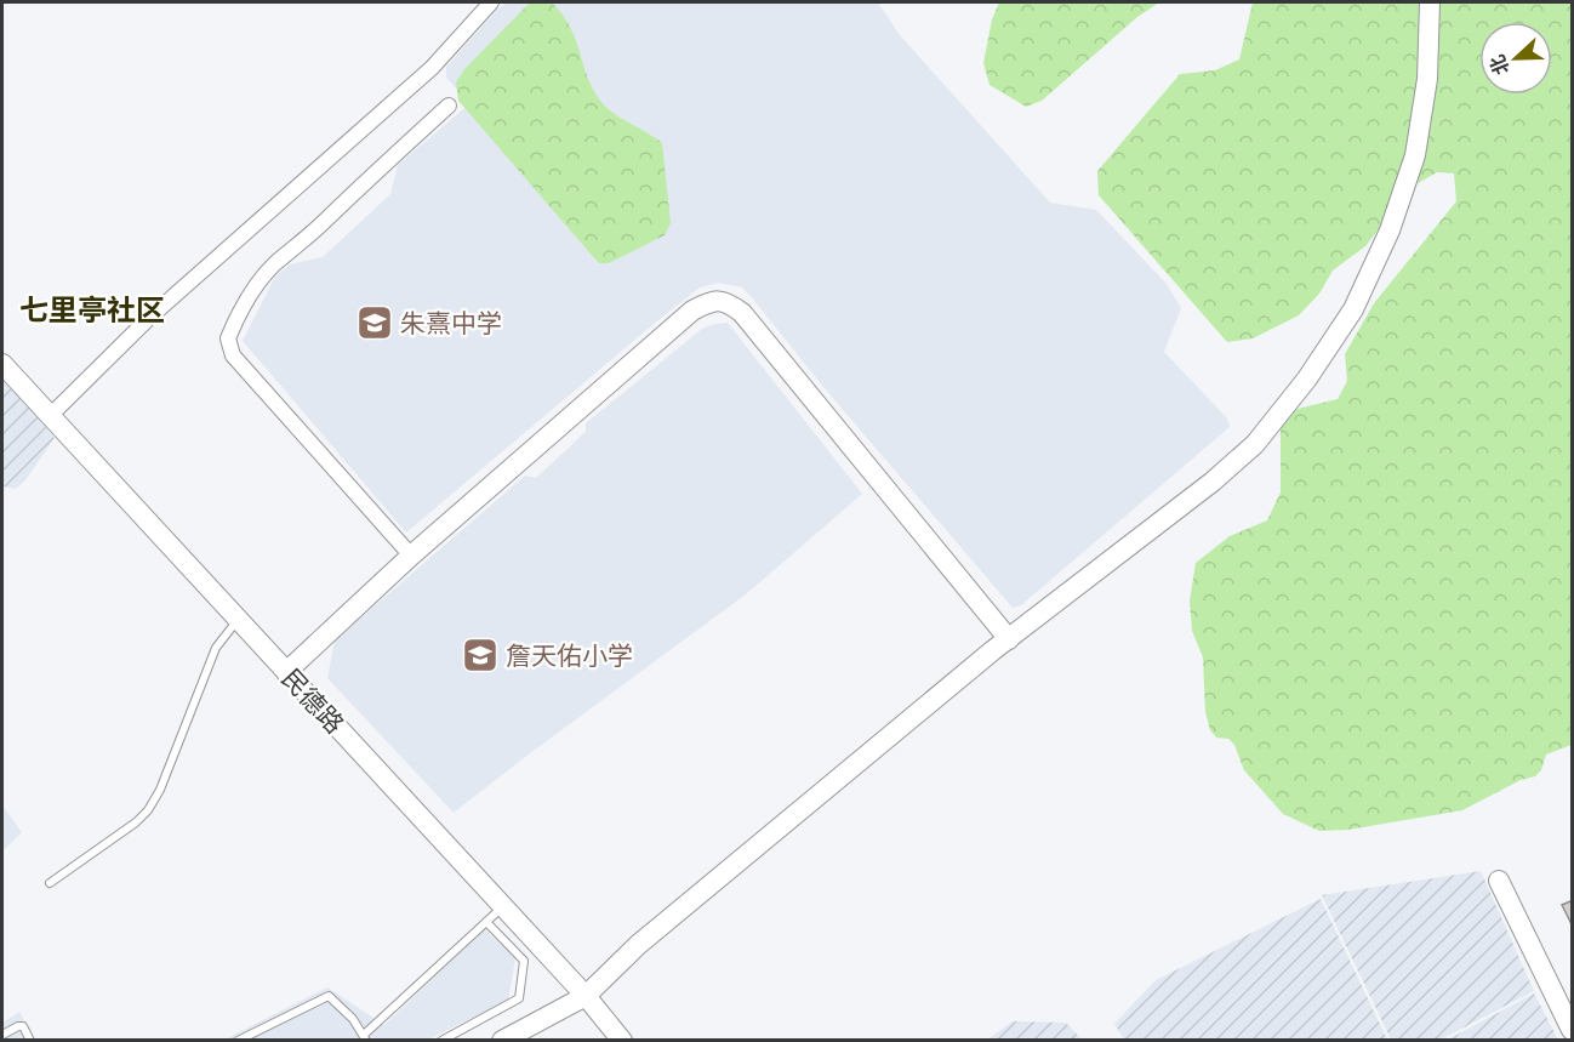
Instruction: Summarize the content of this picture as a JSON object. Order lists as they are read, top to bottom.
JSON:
{
  "streets": {
    "street": ["民德路"]
  },
  "districts": ["七里亭社区"],
  "places": {
    "school or university": ["朱熹中学", "詹天佑小学"]
  },
  "north": "left"
}
